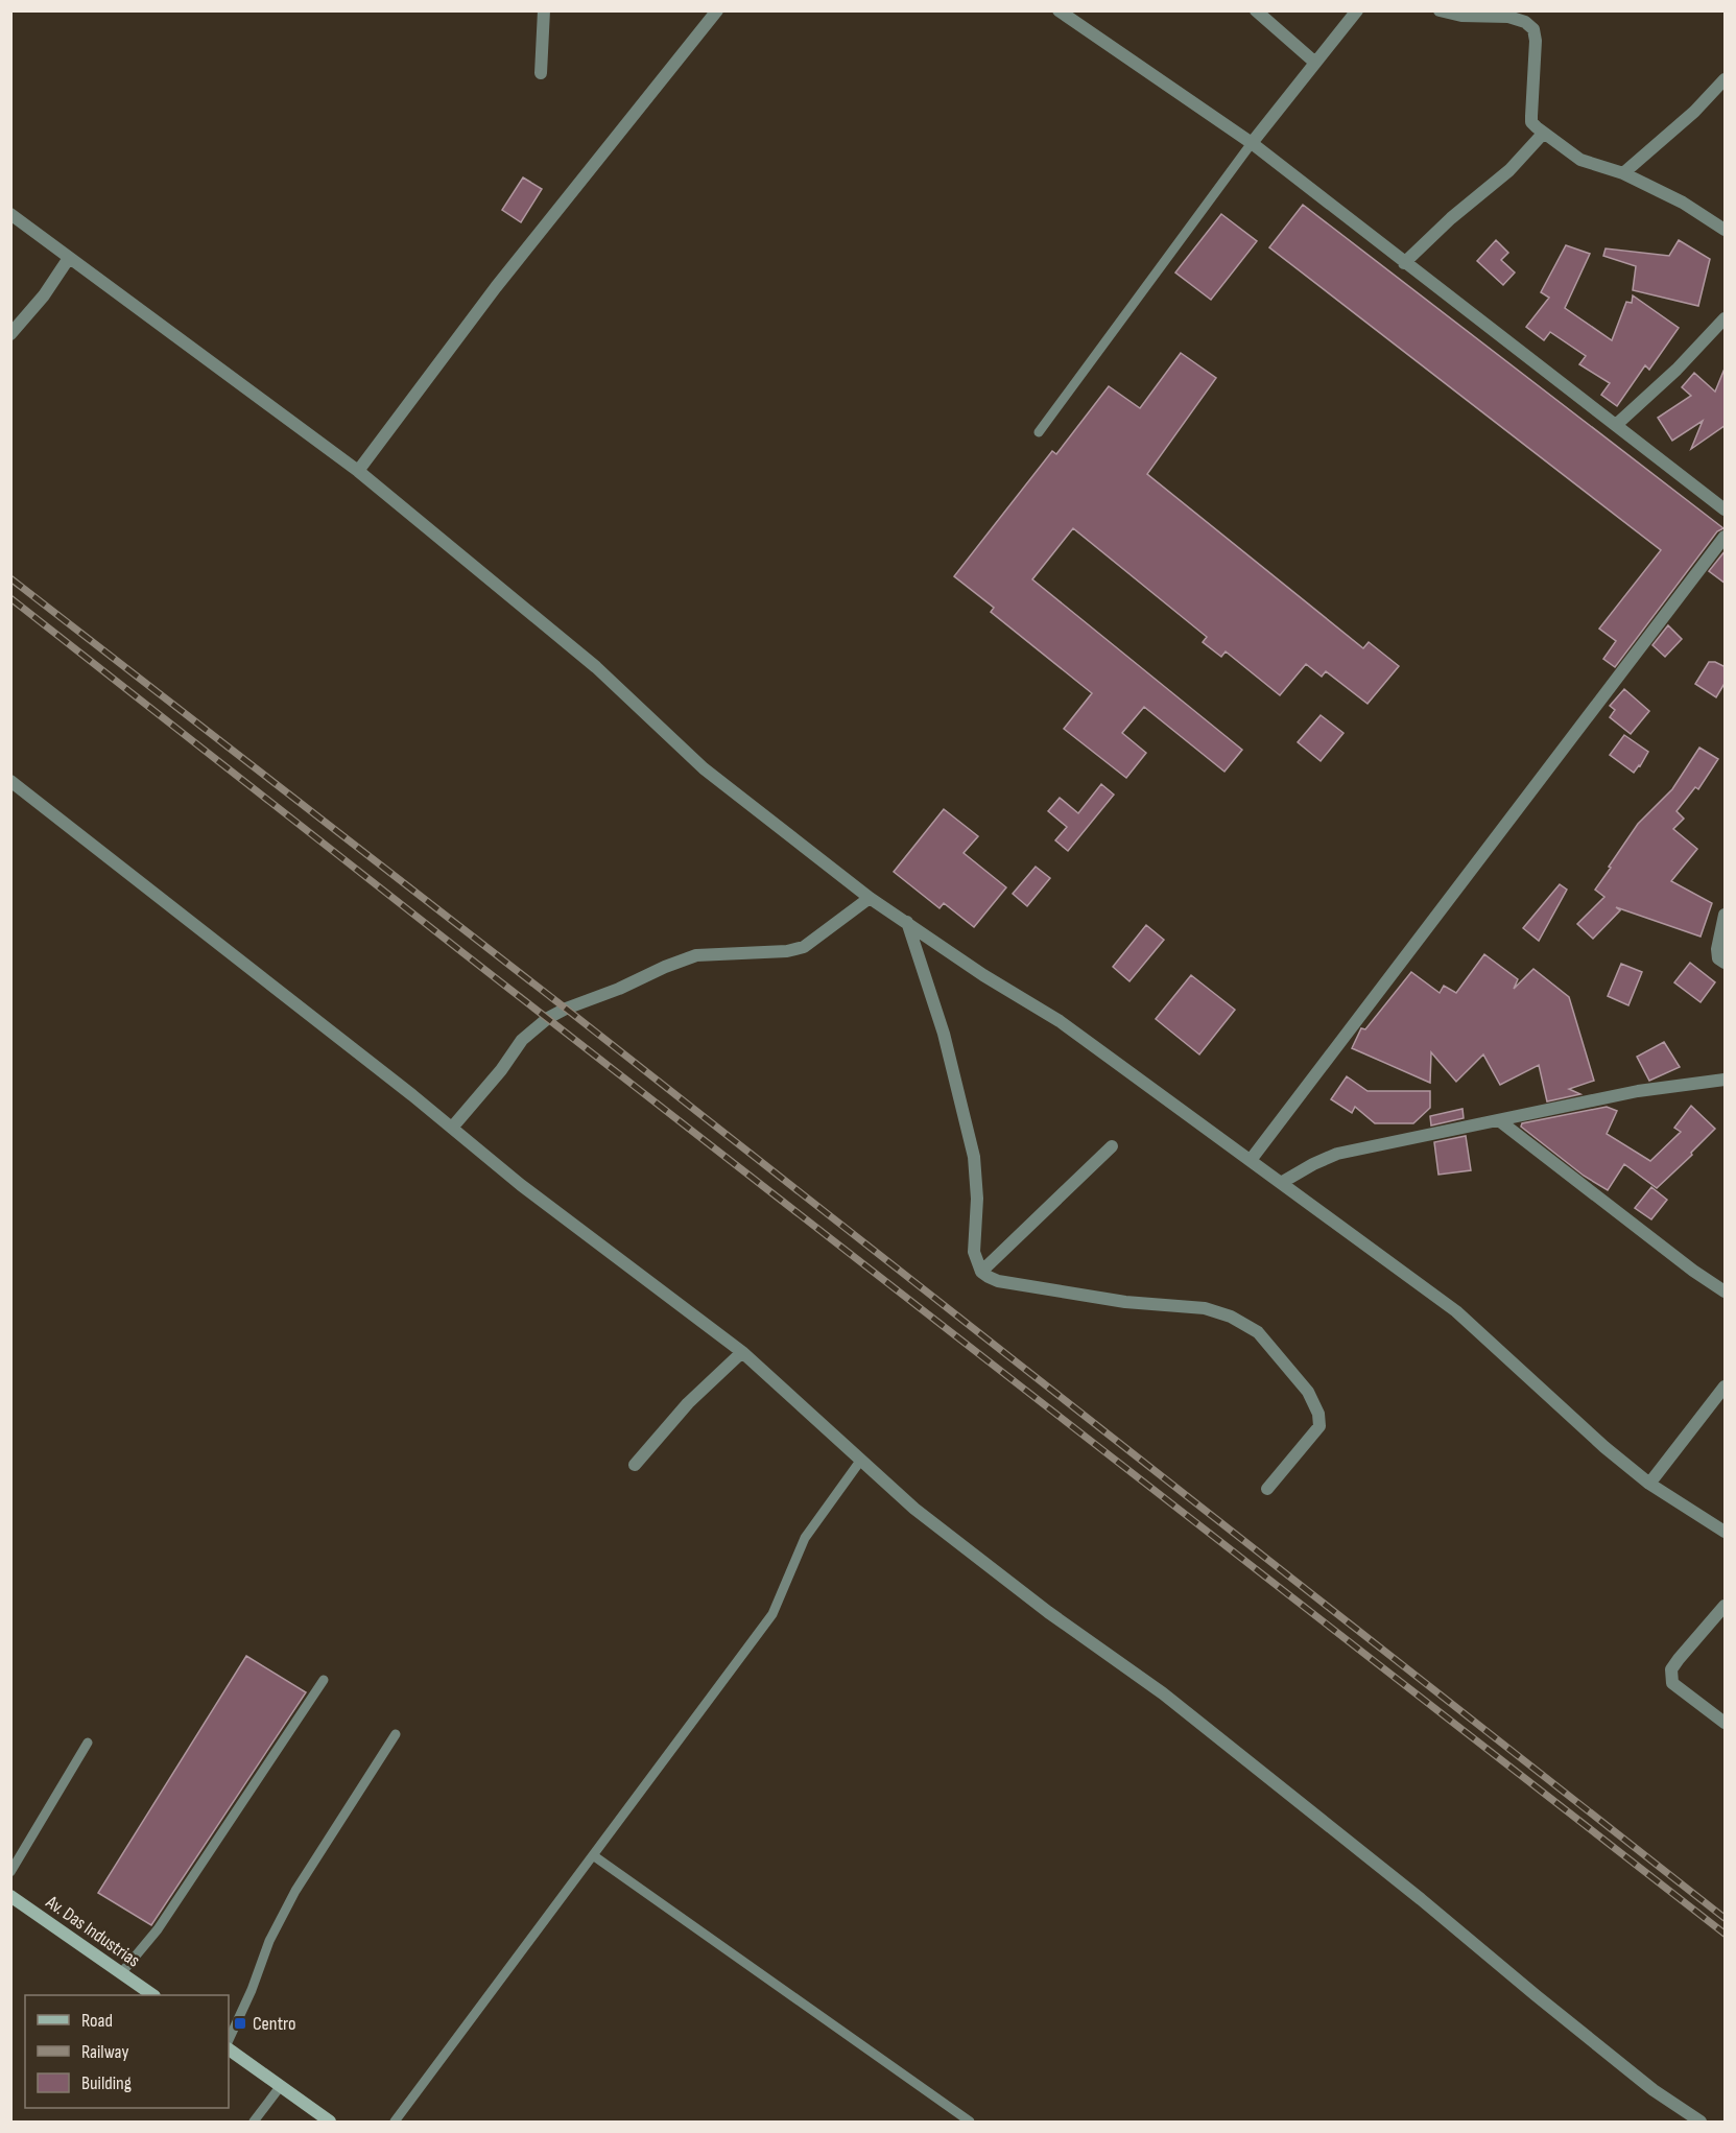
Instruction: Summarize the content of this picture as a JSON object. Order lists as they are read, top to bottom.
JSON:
{
  "streets": {
    "main road": ["Av. Das Industrias"]
  },
  "places": {
    "transit": ["Centro"]
  },
  "legend": ["Road", "Railway", "Building"]
}
